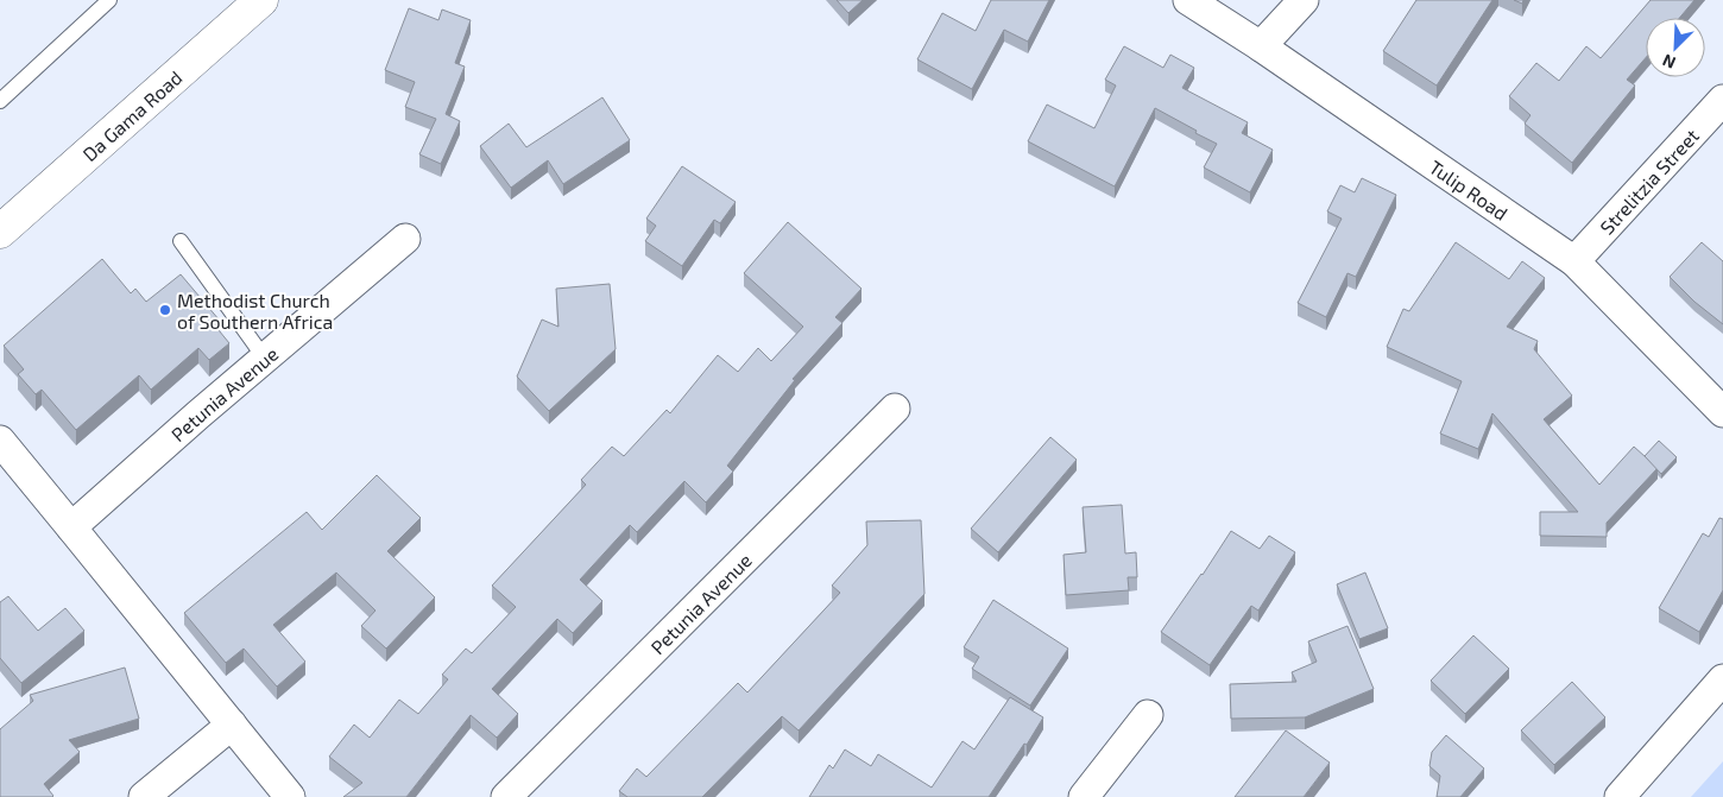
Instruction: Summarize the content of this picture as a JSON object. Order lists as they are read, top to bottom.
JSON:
{
  "streets": {
    "street": [
      "Da Gama Road",
      "Strelitzia Street",
      "Tulip Road",
      "Petunia Avenue"
    ]
  },
  "crossings": [
    ["Strelitzia Street", "Tulip Road"]
  ],
  "places": ["Methodist Church of Southern Africa"],
  "north": "bottom left"
}
